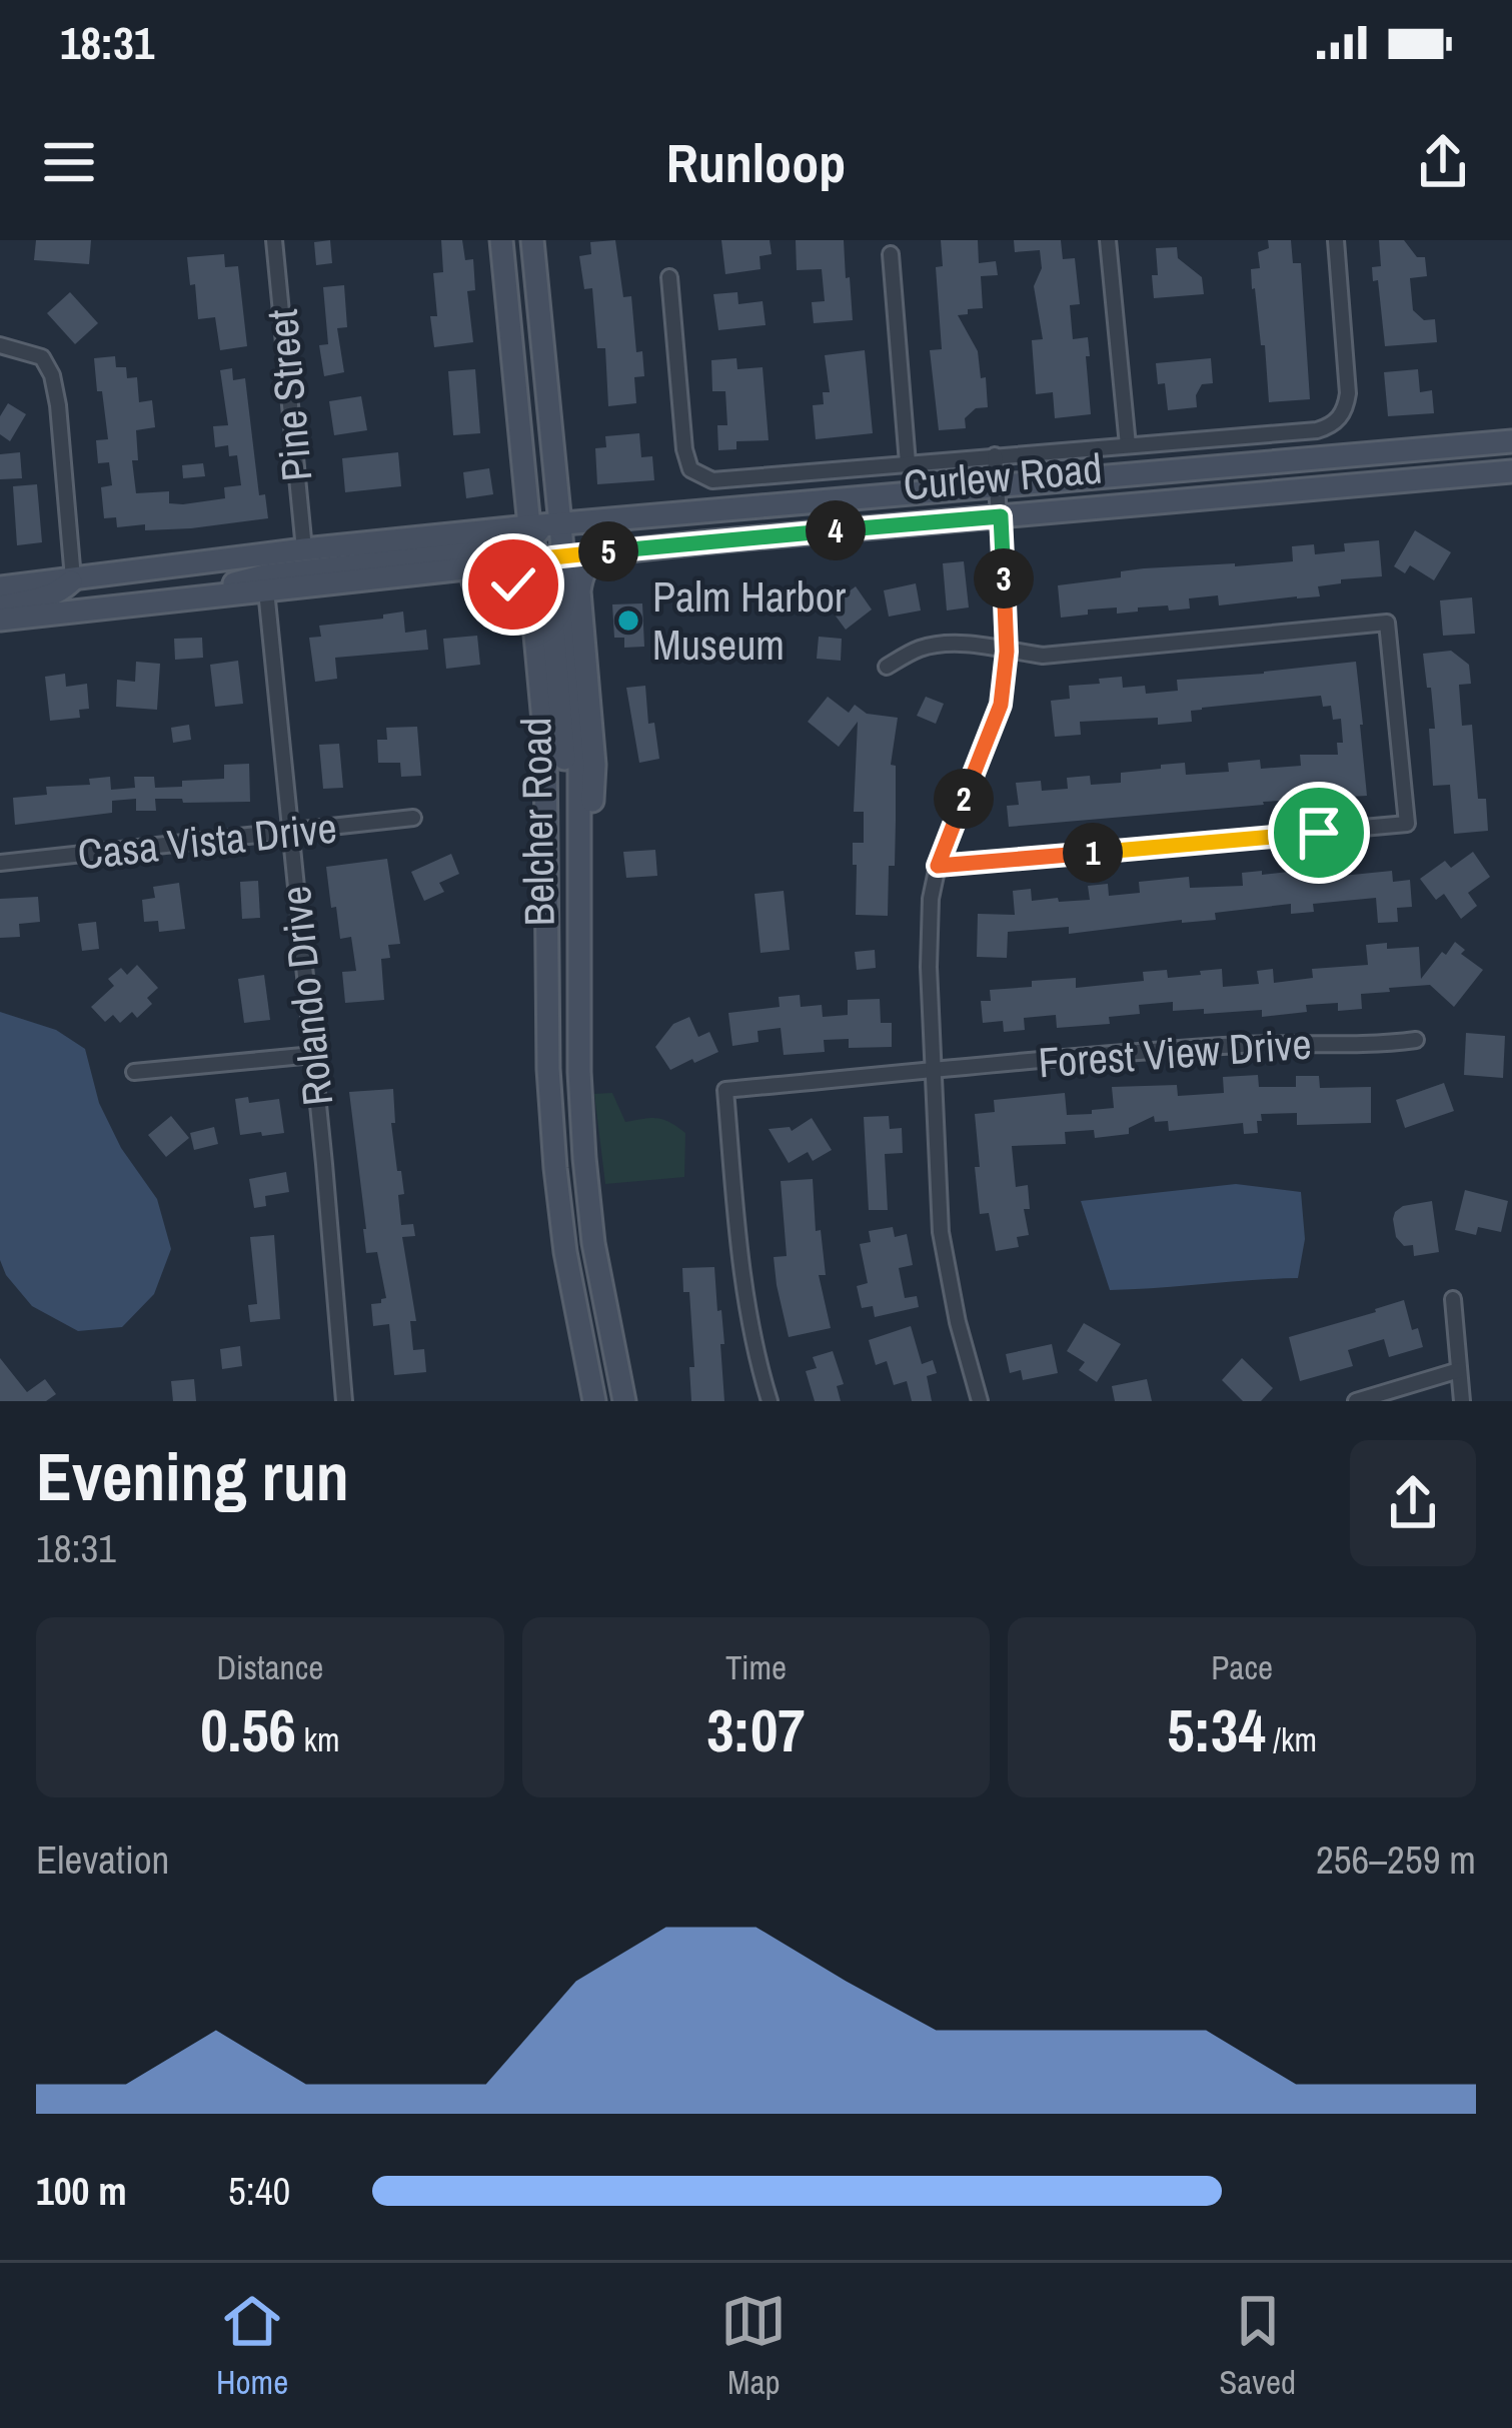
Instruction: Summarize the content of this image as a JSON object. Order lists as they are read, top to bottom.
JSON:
{
  "streets": {
    "main road": ["Curlew Road", "Belcher Road"],
    "street": [
      "Pine Street",
      "Casa Vista Drive",
      "Rolando Drive",
      "Forest View Drive"
    ]
  },
  "crossings": [
    ["Pine Street", "Curlew Road"],
    ["Curlew Road", "Belcher Road"],
    ["Curlew Road", "Rolando Drive"],
    ["Casa Vista Drive", "Rolando Drive"]
  ],
  "places": ["Palm Harbor Museum"],
  "page": {
    "status": "18:31",
    "header": "Runloop",
    "pins": [
      "4",
      "5",
      "3",
      "2",
      "1"
    ],
    "heading": ["Evening run", "18:31"],
    "stats": [
      ["Distance", "0.56 km"],
      ["Time", "3:07"],
      ["Pace", "5:34 /km"]
    ],
    "chart": ["Elevation", "256–259 m"],
    "list": [
      {
        "name": "100 m",
        "note": "5:40"
      }
    ],
    "tabs": ["Home", "Map", "Saved"]
  }
}
